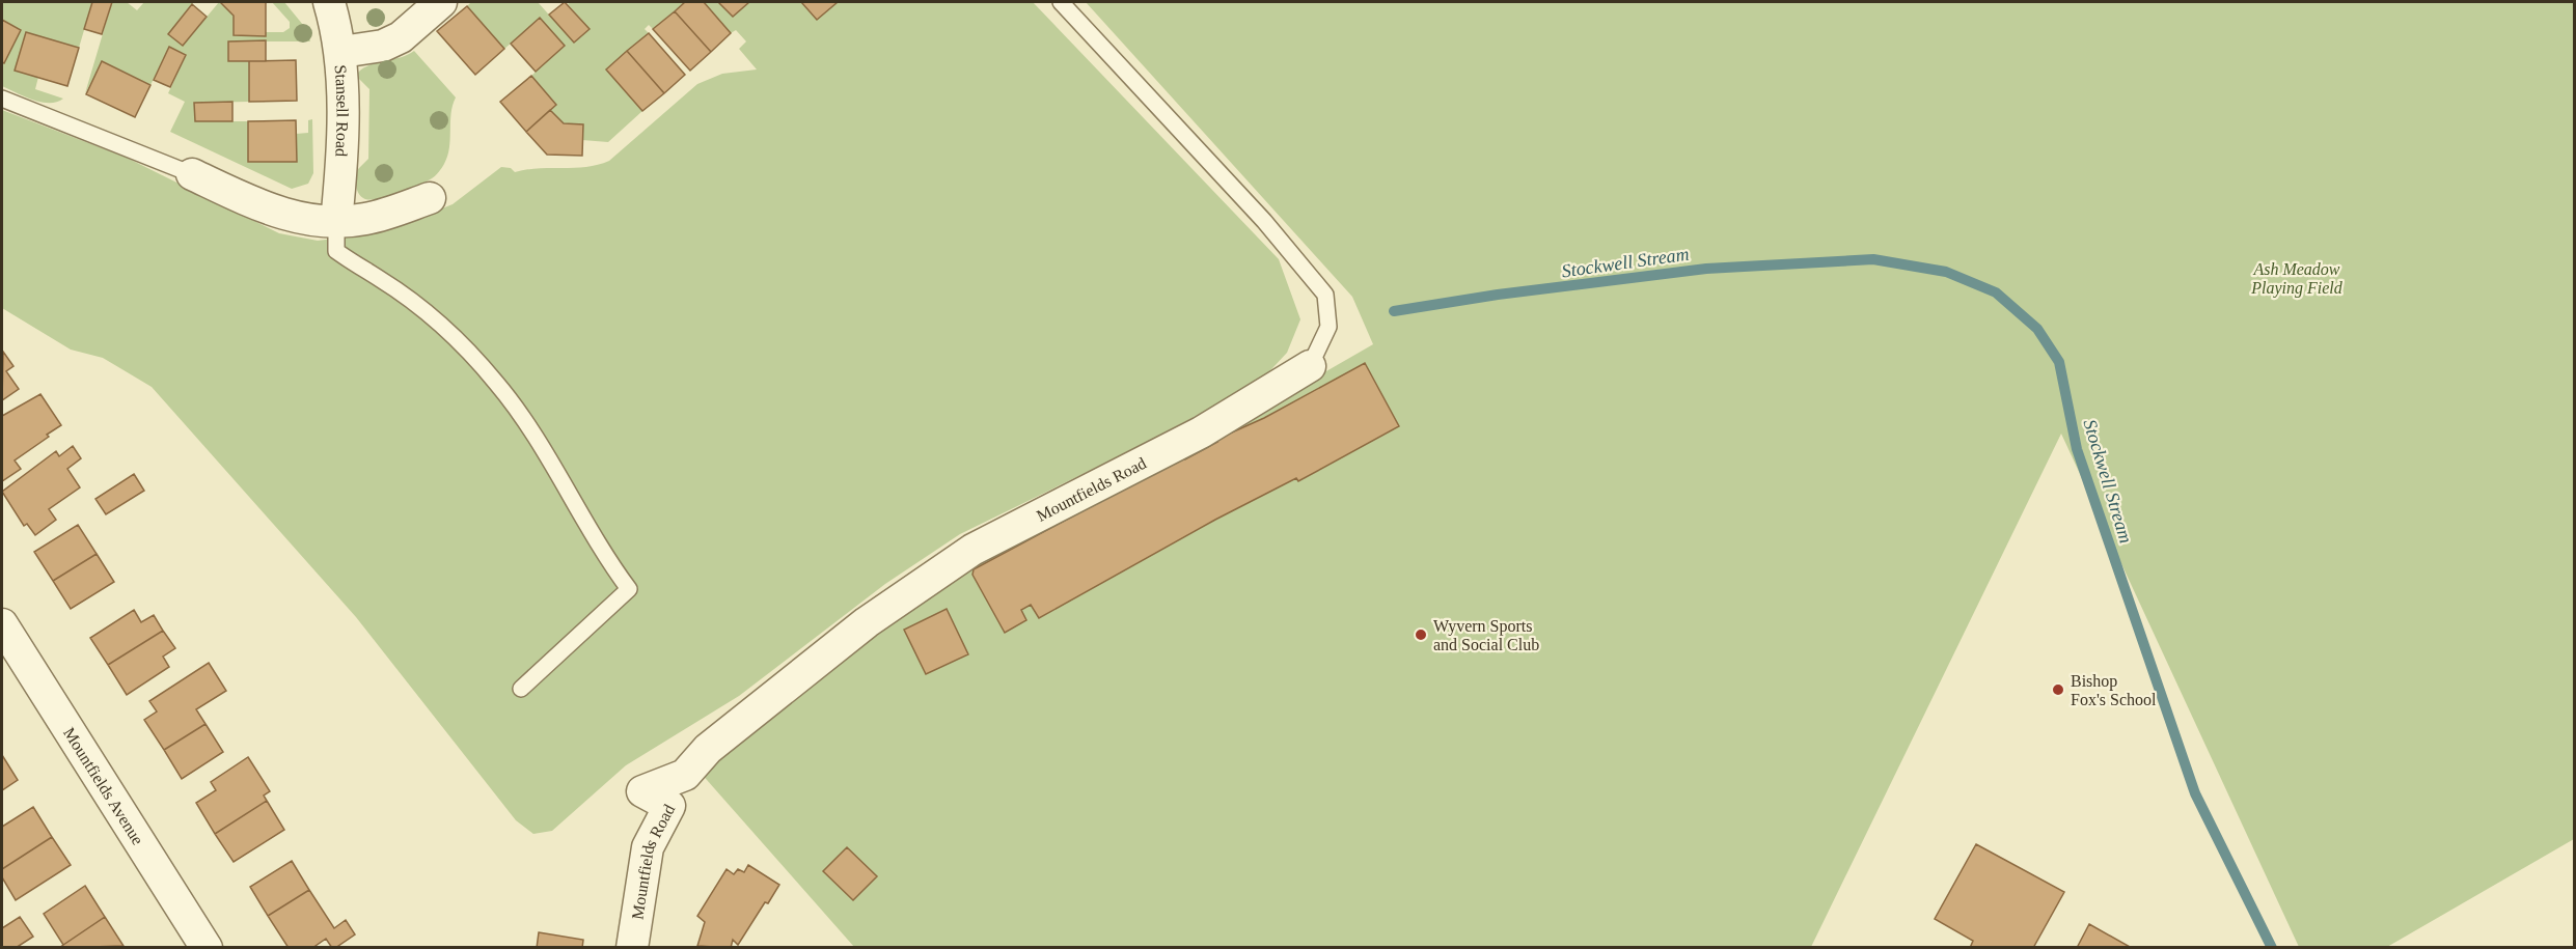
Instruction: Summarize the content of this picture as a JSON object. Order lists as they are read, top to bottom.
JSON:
{
  "streets": {
    "street": ["Stansell Road", "Mountfields Road", "Mountfields Avenue"]
  },
  "water": ["Stockwell Stream"],
  "parks": ["Ash Meadow Playing Field"],
  "places": ["Wyvern Sports and Social Club", "Bishop Fox's School"]
}
